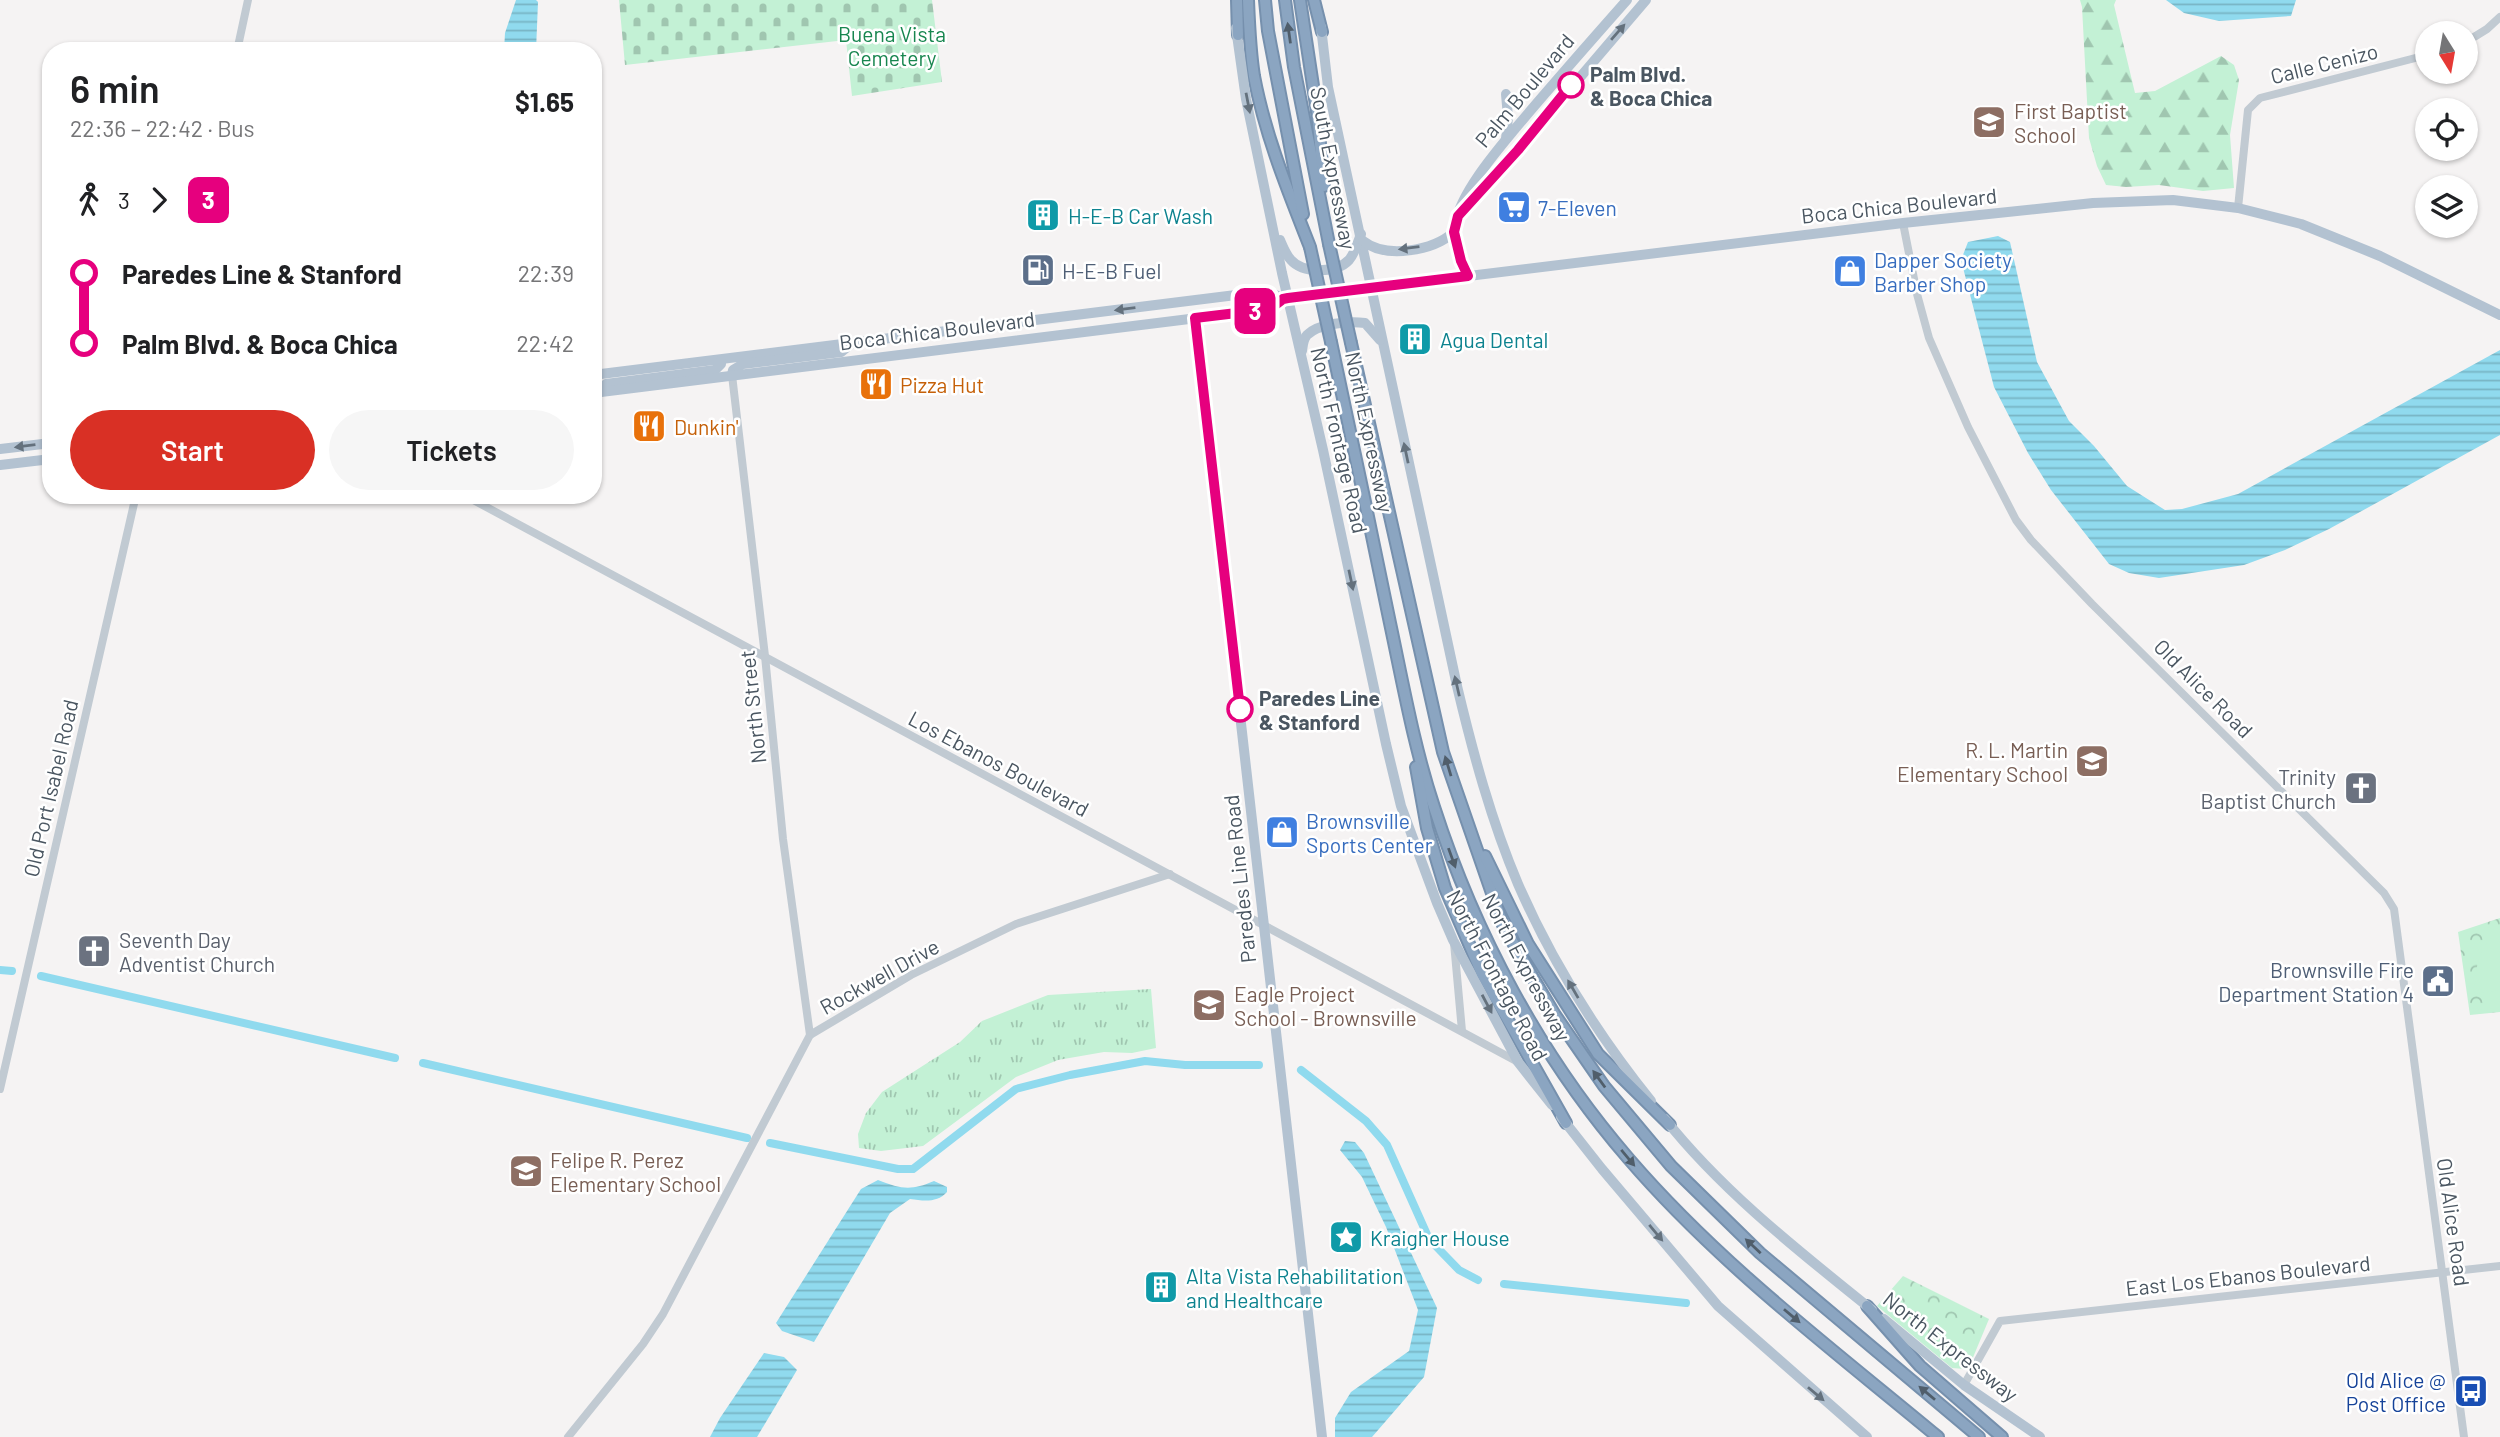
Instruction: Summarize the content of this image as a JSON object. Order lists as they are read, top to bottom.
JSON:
{
  "streets": {
    "highway": ["South Expressway", "North Expressway"],
    "main road": [
      "Palm Boulevard",
      "Boca Chica Boulevard",
      "North Frontage Road",
      "Paredes Line Road"
    ],
    "street": [
      "Calle Cenizo",
      "Old Alice Road",
      "North Street",
      "Los Ebanos Boulevard",
      "Old Port Isabel Road",
      "Rockwell Drive",
      "East Los Ebanos Boulevard"
    ]
  },
  "crossings": [
    ["Calle Cenizo", "Boca Chica Boulevard"],
    ["South Expressway", "Boca Chica Boulevard"],
    ["South Expressway", "North Expressway"],
    ["Boca Chica Boulevard", "North Expressway"],
    ["Boca Chica Boulevard", "North Frontage Road"],
    ["Boca Chica Boulevard", "Old Alice Road"],
    ["Boca Chica Boulevard", "North Street"],
    ["Boca Chica Boulevard", "Paredes Line Road"],
    ["North Expressway", "East Los Ebanos Boulevard"],
    ["North Frontage Road", "Los Ebanos Boulevard"],
    ["Old Alice Road", "East Los Ebanos Boulevard"],
    ["North Street", "Los Ebanos Boulevard"],
    ["North Street", "Rockwell Drive"],
    ["Los Ebanos Boulevard", "Paredes Line Road"],
    ["Los Ebanos Boulevard", "Rockwell Drive"]
  ],
  "one_way": ["North Frontage Road"],
  "parks": ["Buena Vista Cemetery"],
  "places": {
    "other": ["Palm Blvd. & Boca Chica", "Paredes Line & Stanford"],
    "school or university": [
      "First Baptist School",
      "R. L. Martin Elementary School",
      "Eagle Project School - Brownsville",
      "Felipe R. Perez Elementary School"
    ],
    "supermarket": ["7-Eleven"],
    "building": ["H-E-B Car Wash", "Agua Dental", "Alta Vista Rehabilitation and Healthcare"],
    "fuel station": ["H-E-B Fuel"],
    "shop": ["Dapper Society Barber Shop", "Brownsville Sports Center"],
    "restaurant": ["Pizza Hut", "Dunkin'"],
    "church": ["Trinity Baptist Church", "Seventh Day Adventist Church"],
    "public building": ["Brownsville Fire Department Station 4"],
    "place": ["Kraigher House"],
    "bus stop": ["Old Alice @ Post Office"]
  },
  "lines": ["bus line 3"],
  "north": "bottom",
  "page": {
    "on_map": "3",
    "heading": ["6 min", "22:36 – 22:42 · Bus", "$1.65"],
    "legs": ["3", "3"],
    "list": [
      {
        "name": "Paredes Line & Stanford",
        "value": "22:39"
      },
      {
        "name": "Palm Blvd. & Boca Chica",
        "value": "22:42"
      }
    ],
    "buttons": ["Start", "Tickets"]
  }
}
